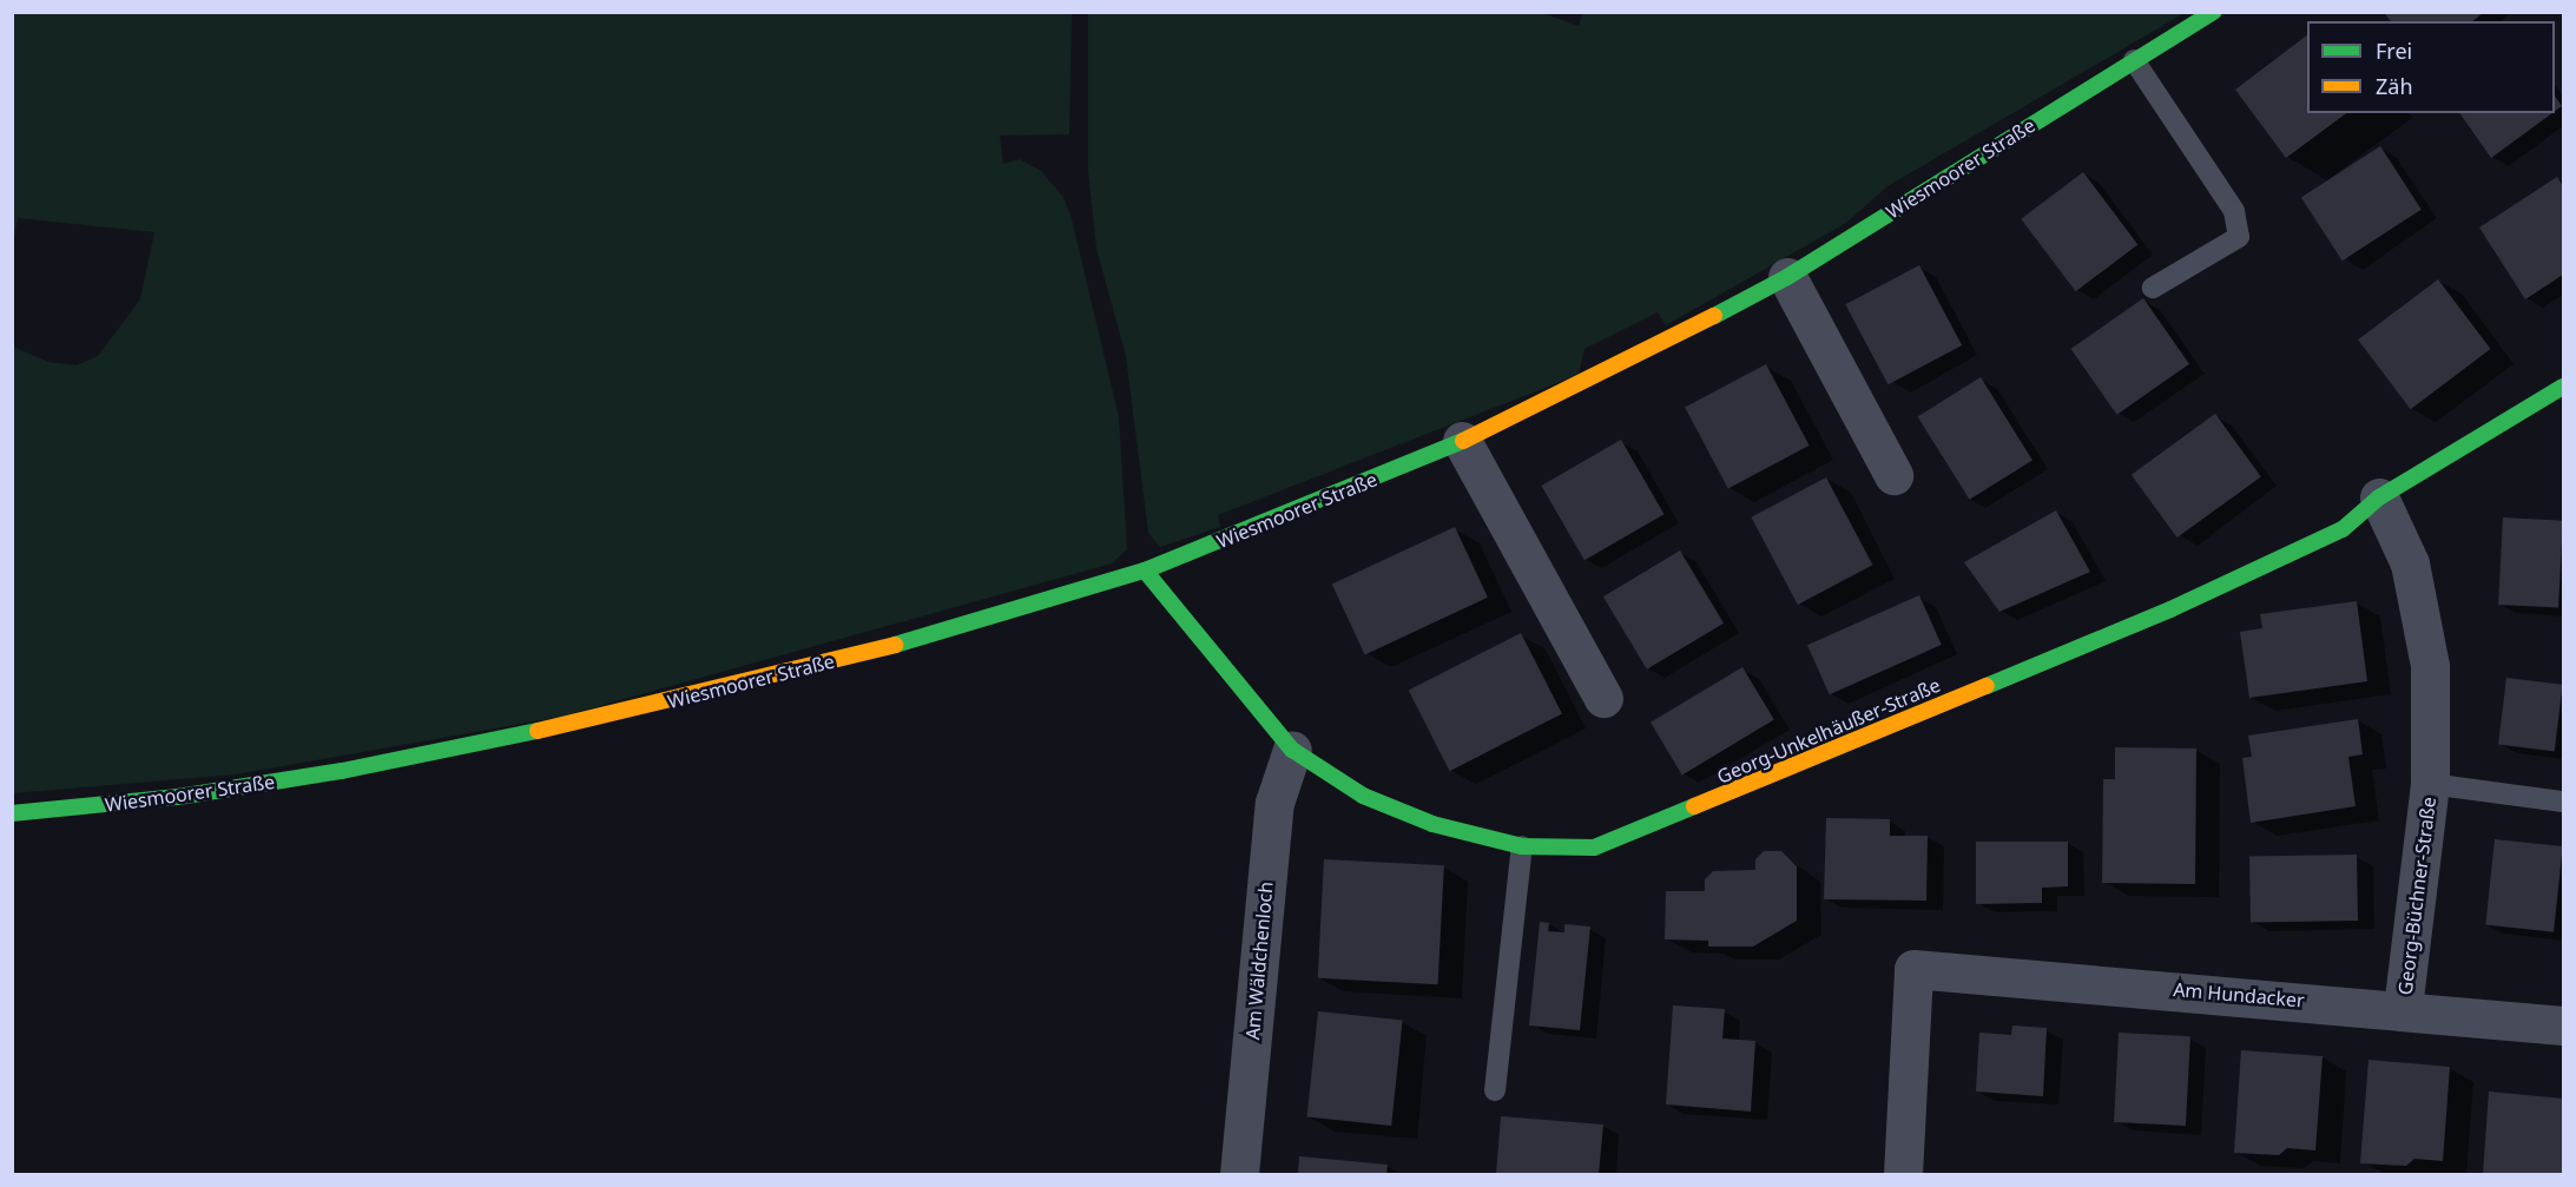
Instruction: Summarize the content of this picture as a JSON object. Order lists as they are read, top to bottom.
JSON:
{
  "streets": {
    "street": [
      "Wiesmoorer Straße",
      "Georg-Unkelhäußer-Straße",
      "Georg-Büchner-Straße",
      "Am Wäldchenloch",
      "Am Hundacker"
    ]
  },
  "crossings": [
    ["Wiesmoorer Straße", "Georg-Unkelhäußer-Straße"],
    ["Georg-Unkelhäußer-Straße", "Georg-Büchner-Straße"],
    ["Georg-Unkelhäußer-Straße", "Am Wäldchenloch"],
    ["Georg-Büchner-Straße", "Am Hundacker"]
  ],
  "legend": ["Frei", "Zäh"]
}
